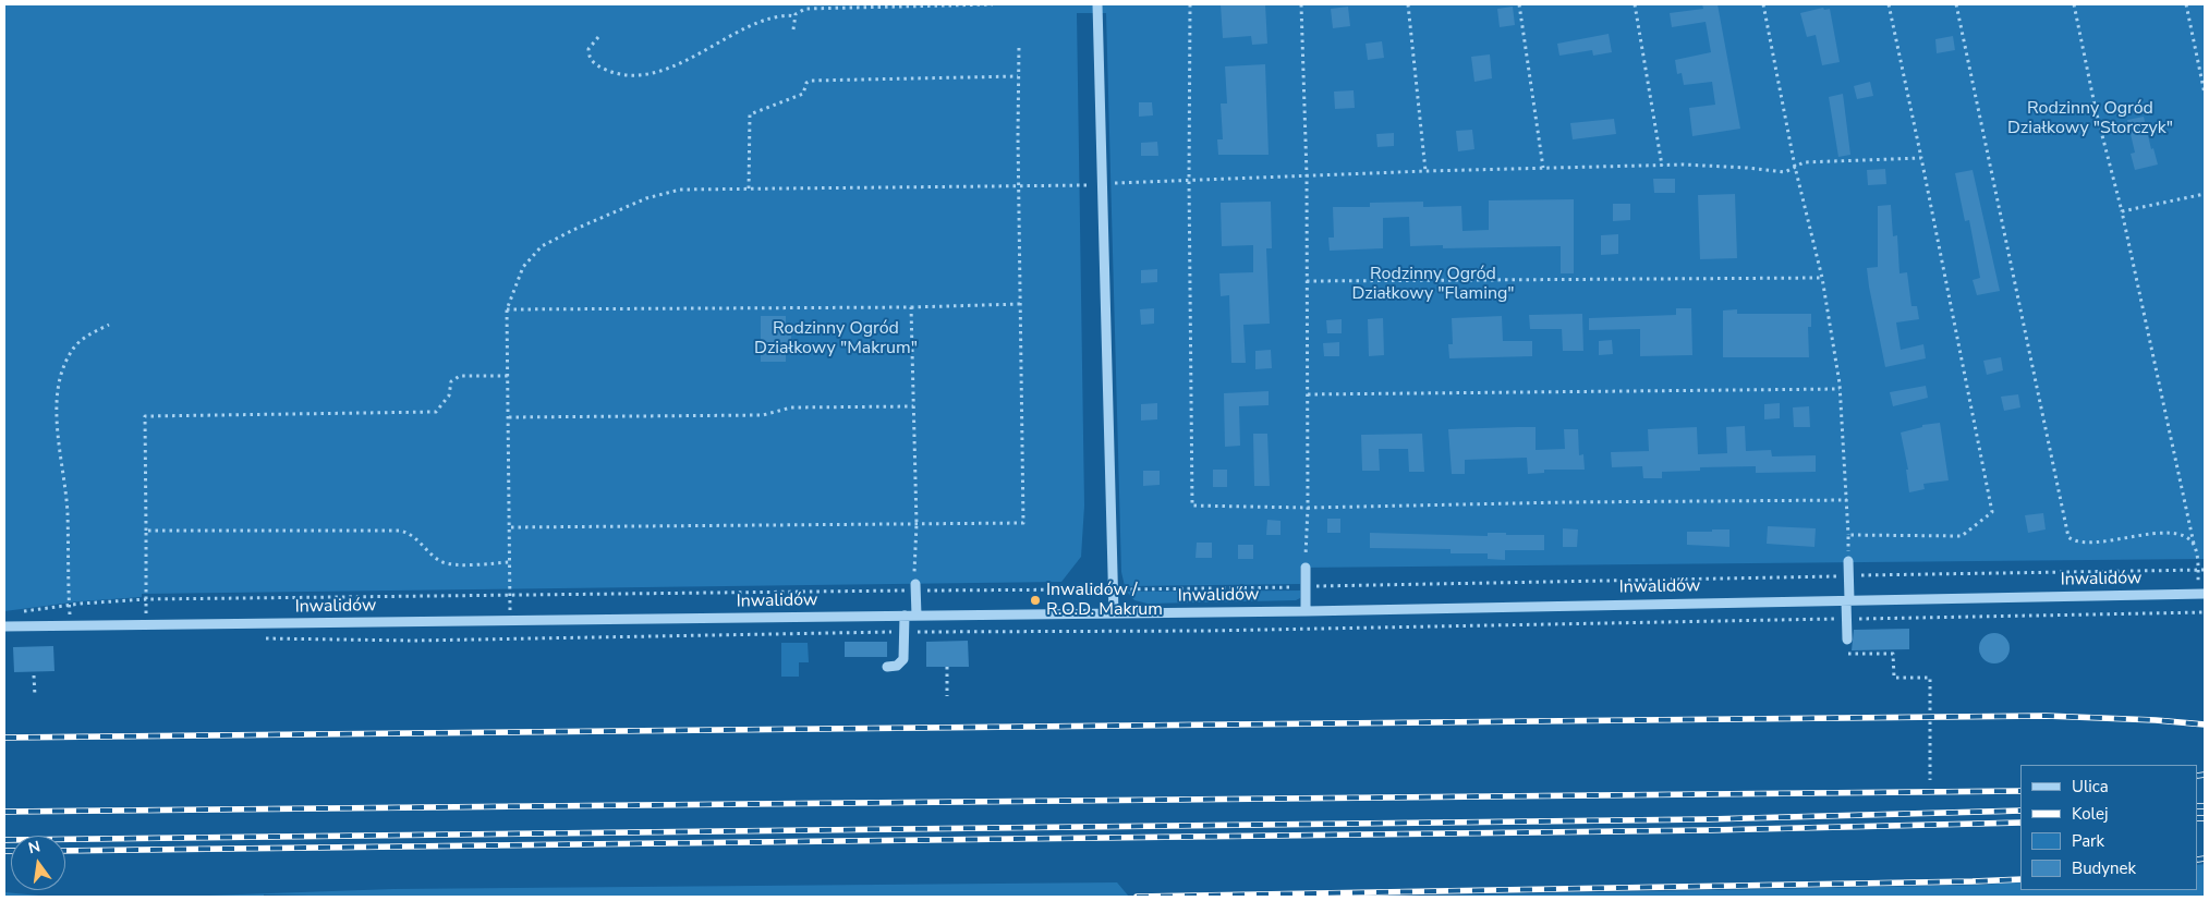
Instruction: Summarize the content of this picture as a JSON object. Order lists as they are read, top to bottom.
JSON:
{
  "streets": {
    "street": ["Inwalidów"]
  },
  "parks": ["Rodzinny Ogród Działkowy \"Storczyk\"", "Rodzinny Ogród Działkowy \"Flaming\"", "Rodzinny Ogród Działkowy \"Makrum\""],
  "places": ["Inwalidów / R.O.D. Makrum"],
  "legend": [
    "Ulica",
    "Kolej",
    "Park",
    "Budynek"
  ],
  "north": "top"
}
